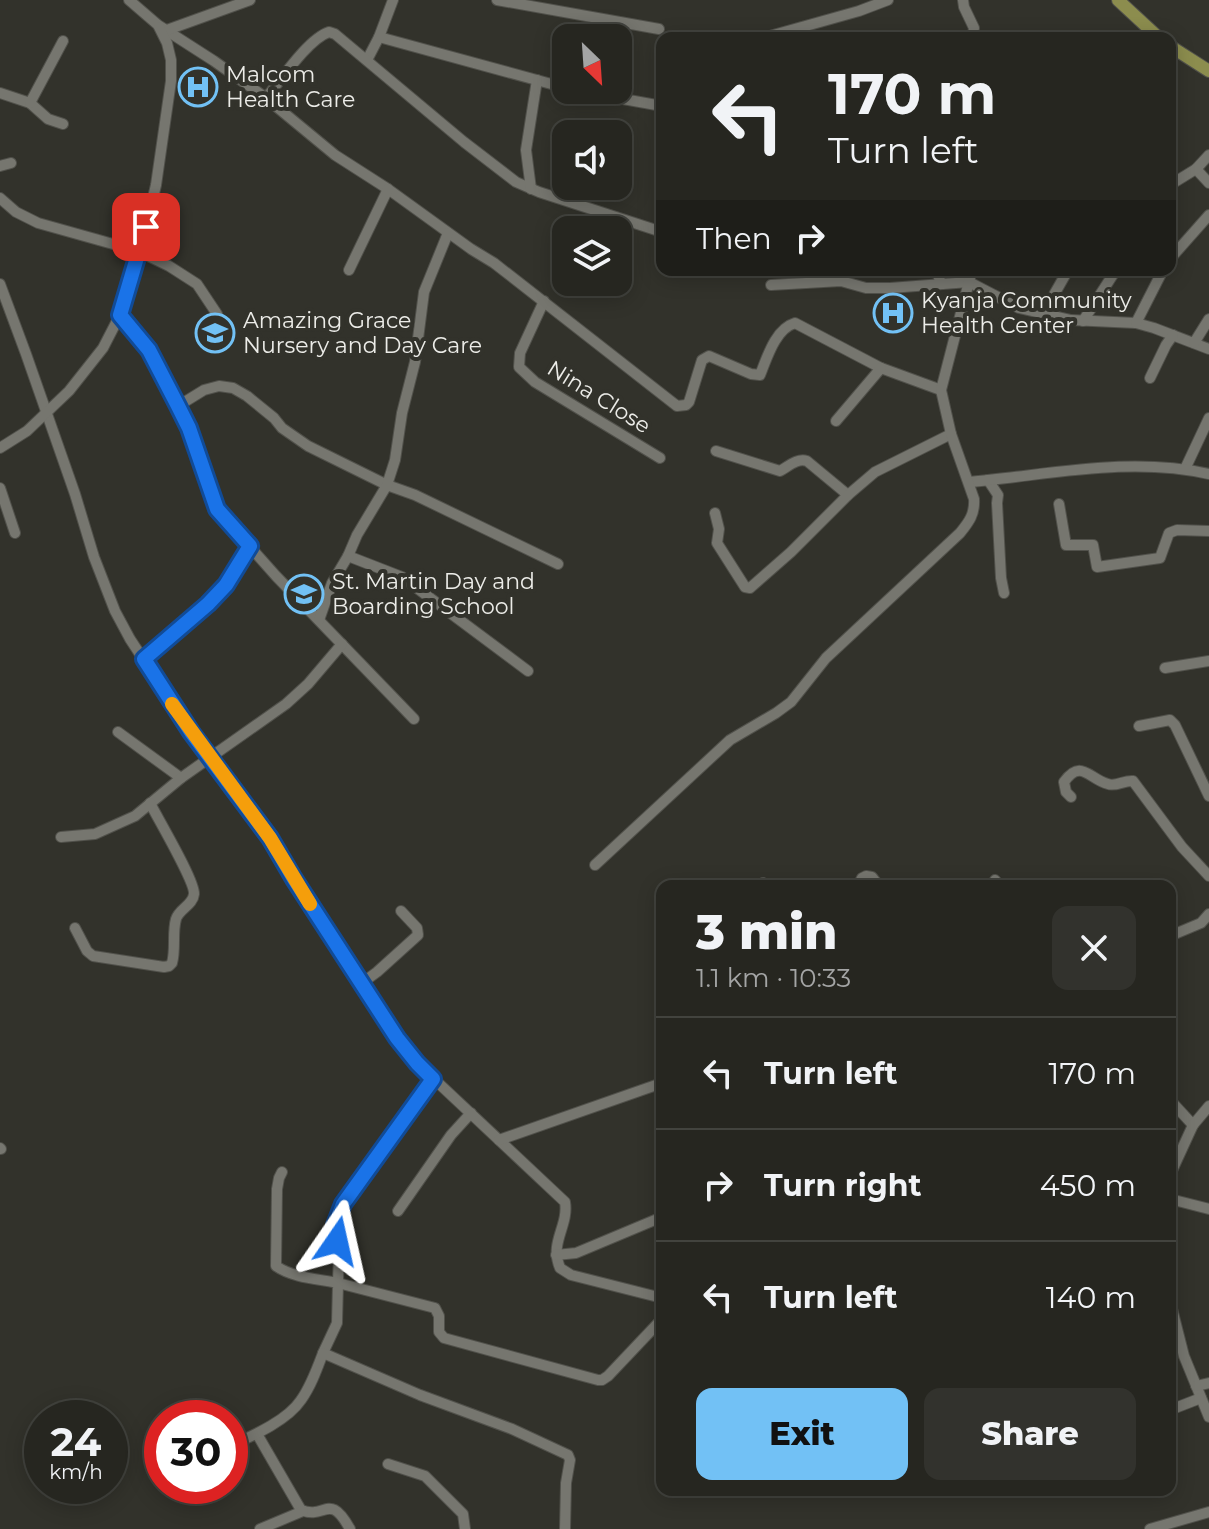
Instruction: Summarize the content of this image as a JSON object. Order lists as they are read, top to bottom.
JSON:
{
  "streets": {
    "street": ["Nina Close"]
  },
  "places": {
    "hospital": ["Malcom Health Care", "Kyanja Community Health Center"],
    "school or university": ["Amazing Grace Nursery and Day Care", "St. Martin Day and Boarding School"]
  },
  "north": "bottom right",
  "page": {
    "turn": ["170 m", "Turn left"],
    "then": "Then",
    "heading": ["3 min", "1.1 km · 10:33"],
    "list": [
      {
        "name": "Turn left",
        "value": "170 m"
      },
      {
        "name": "Turn right",
        "value": "450 m"
      },
      {
        "name": "Turn left",
        "value": "140 m"
      }
    ],
    "buttons": ["Exit", "Share"],
    "speed": "24 km/h",
    "limit": "30"
  }
}
